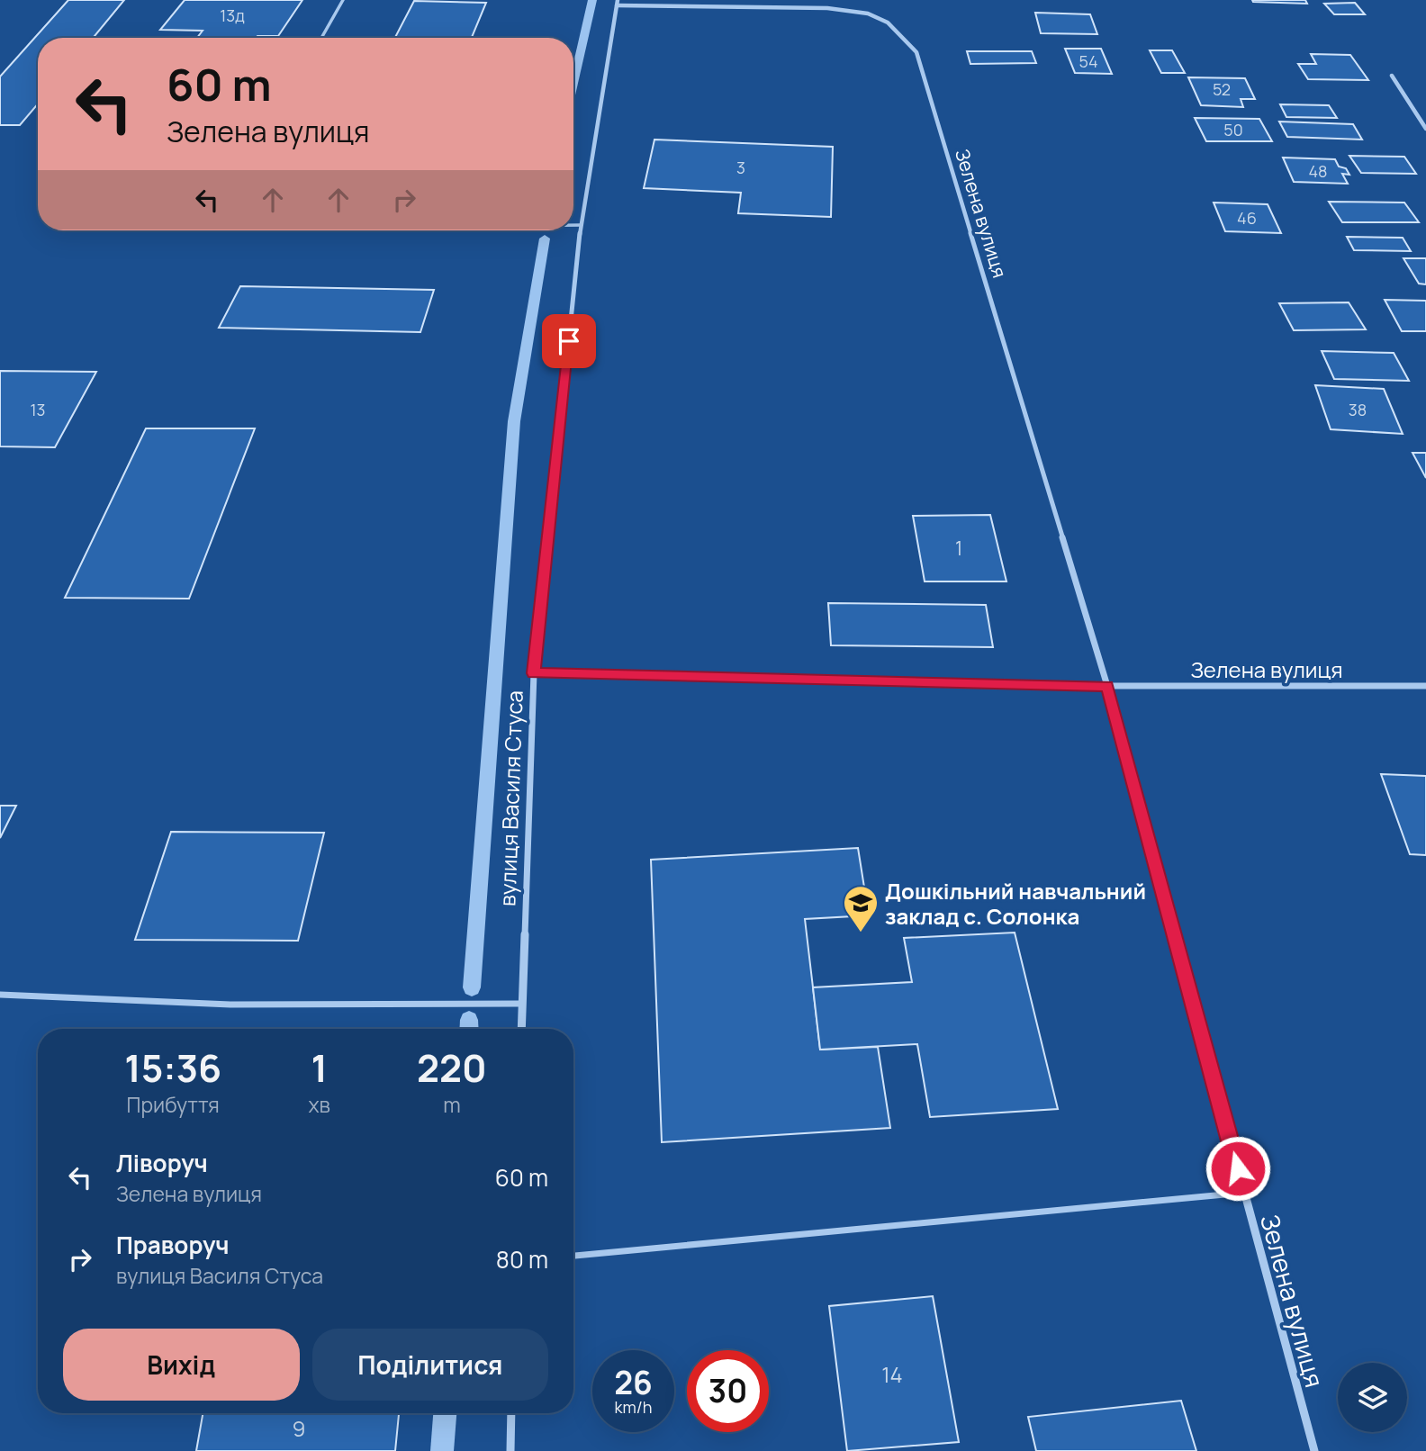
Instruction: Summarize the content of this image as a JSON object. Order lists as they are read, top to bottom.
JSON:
{
  "streets": {
    "street": ["Зелена вулиця", "вулиця Василя Стуса"]
  },
  "crossings": [
    ["Зелена вулиця", "вулиця Василя Стуса"]
  ],
  "places": {
    "school or university": ["Дошкільний навчальний заклад с. Солонка"]
  },
  "house_numbers": [
    "13д",
    "54",
    "52",
    "50",
    "3",
    "48",
    "46",
    "13",
    "38",
    "1",
    "14",
    "9"
  ],
  "page": {
    "turn": ["60 m", "Зелена вулиця"],
    "eta": [
      "15:36",
      "Прибуття",
      "1",
      "хв",
      "220",
      "m"
    ],
    "list": [
      {
        "name": "Ліворуч",
        "note": "Зелена вулиця",
        "value": "60 m"
      },
      {
        "name": "Праворуч",
        "note": "вулиця Василя Стуса",
        "value": "80 m"
      }
    ],
    "buttons": ["Вихід", "Поділитися"],
    "speed": "26 km/h",
    "limit": "30"
  }
}
